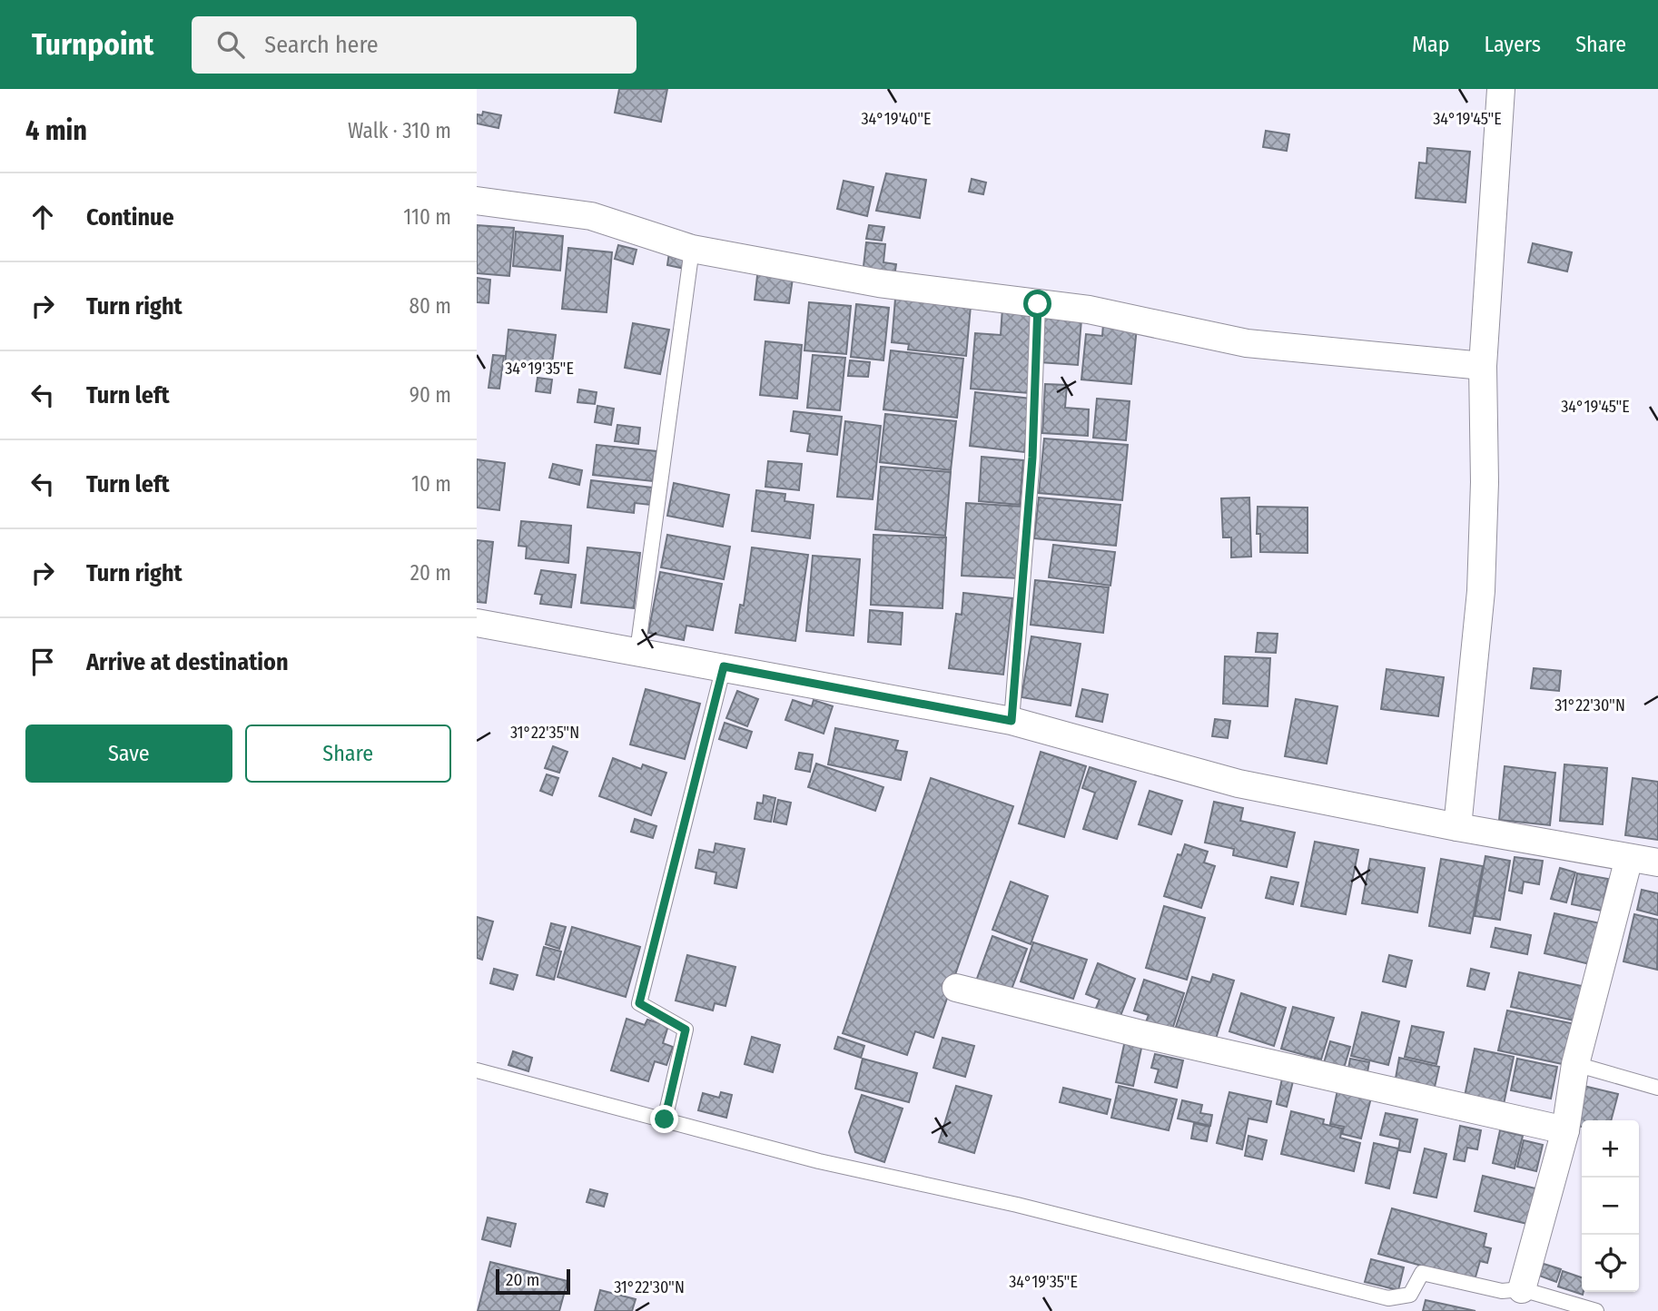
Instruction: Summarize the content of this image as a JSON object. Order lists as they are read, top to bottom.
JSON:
{
  "scale_bar": "20 m",
  "page": {
    "header": "Turnpoint",
    "search": "Search here",
    "nav": ["Map", "Layers", "Share"],
    "heading": ["4 min", "Walk · 310 m"],
    "list": [
      ["Continue", "110 m"],
      ["Turn right", "80 m"],
      ["Turn left", "90 m"],
      ["Turn left", "10 m"],
      ["Turn right", "20 m"],
      "Arrive at destination"
    ],
    "buttons": ["Save", "Share"],
    "map_buttons": ["+", "−"],
    "scale": "20 m"
  },
  "coordinates": [
    "34°19'40\"E",
    "34°19'45\"E",
    "34°19'35\"E",
    "31°22'30\"N",
    "31°22'35\"N"
  ]
}
